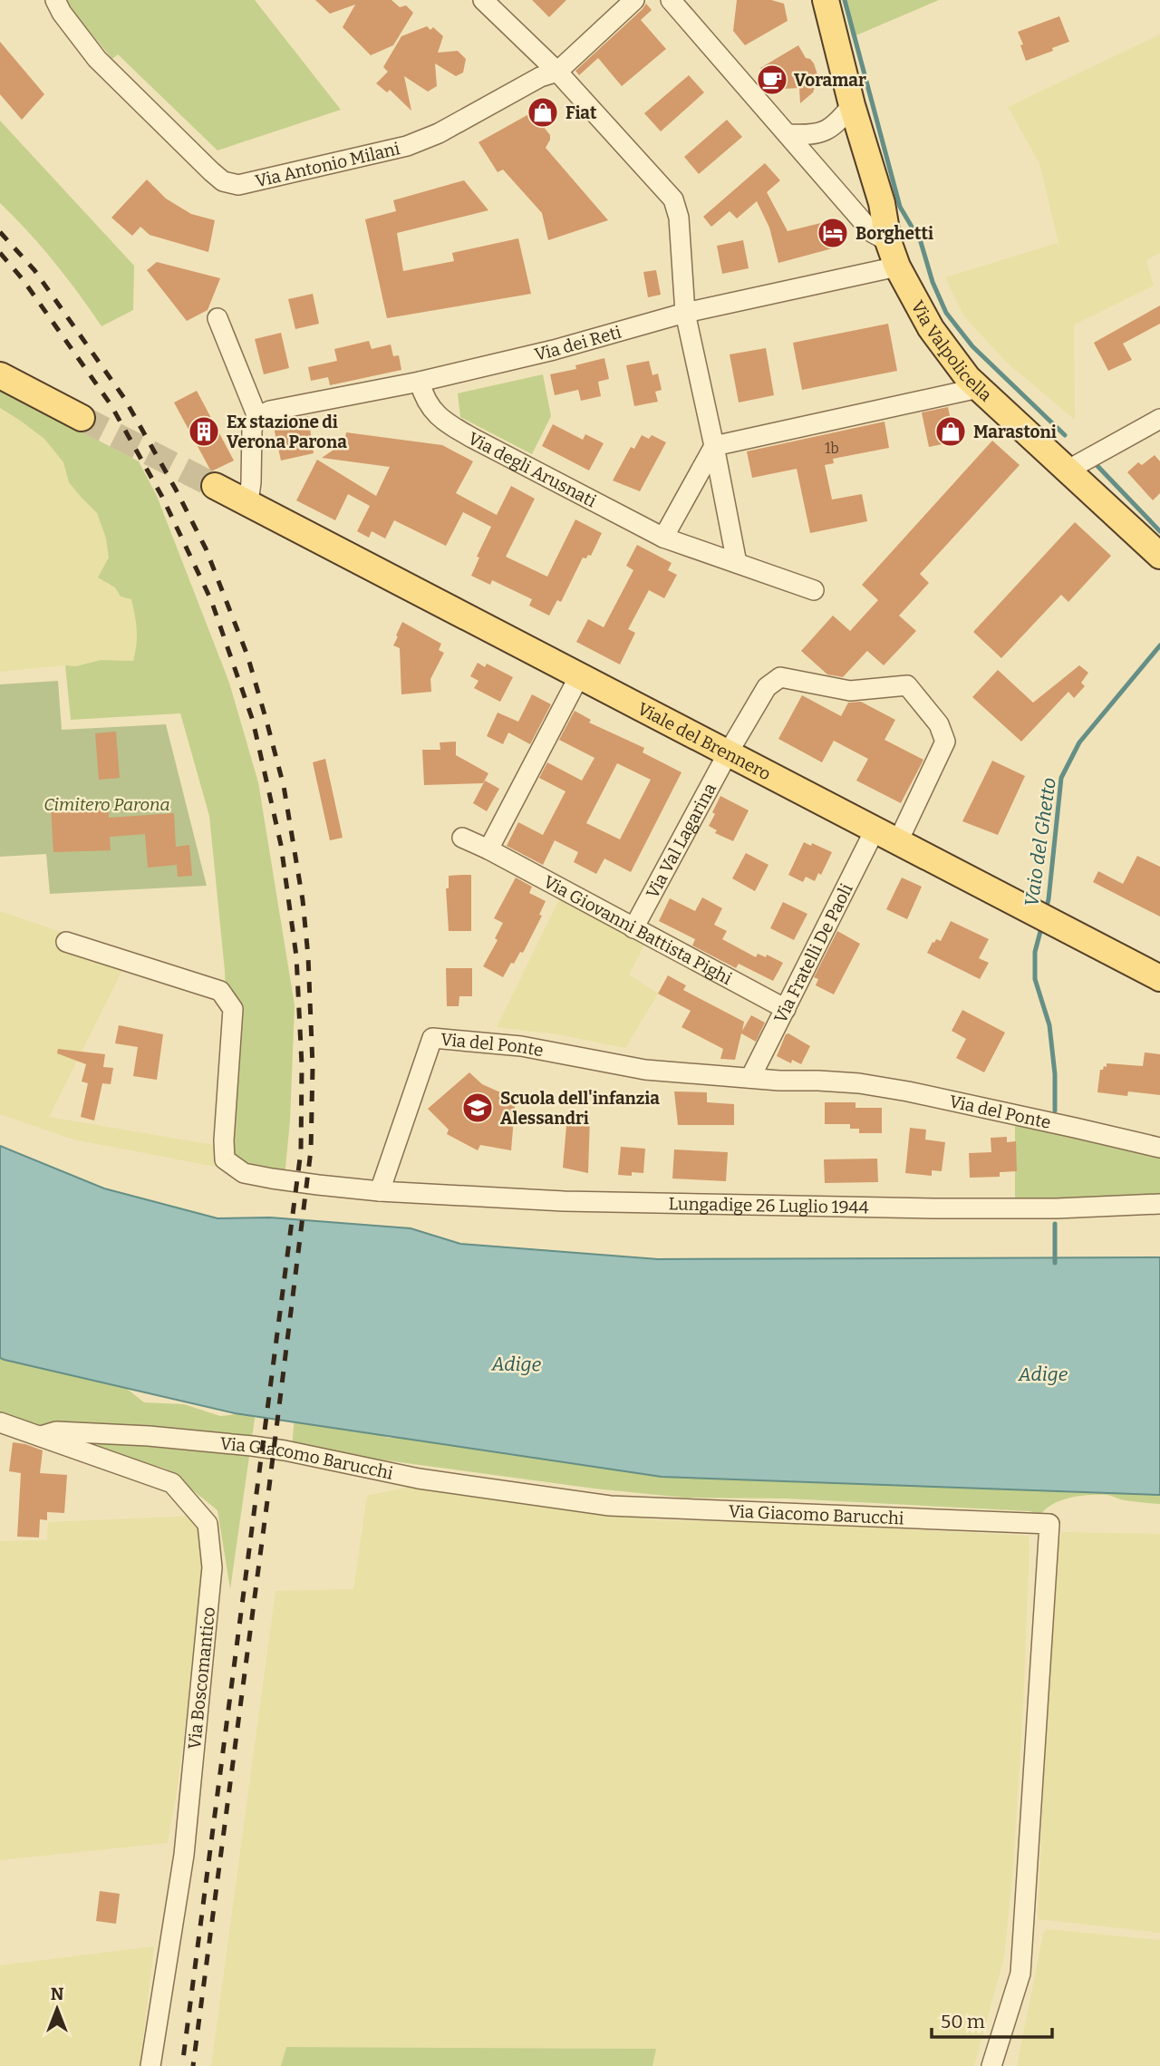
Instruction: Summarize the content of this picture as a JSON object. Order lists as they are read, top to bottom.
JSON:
{
  "streets": {
    "main road": ["Via Valpolicella", "Viale del Brennero"],
    "street": [
      "Via Antonio Milani",
      "Via dei Reti",
      "Via degli Arusnati",
      "Via Val Lagarina",
      "Via Giovanni Battista Pighi",
      "Via Fratelli De Paoli",
      "Via del Ponte",
      "Lungadige 26 Luglio 1944",
      "Via Giacomo Barucchi",
      "Via Boscomantico"
    ]
  },
  "crossings": [
    ["Via dei Reti", "Via Valpolicella"],
    ["Via dei Reti", "Via degli Arusnati"],
    ["Viale del Brennero", "Via Val Lagarina"],
    ["Viale del Brennero", "Via Fratelli De Paoli"],
    ["Via Val Lagarina", "Via Giovanni Battista Pighi"],
    ["Via Giovanni Battista Pighi", "Via Fratelli De Paoli"],
    ["Via Fratelli De Paoli", "Via del Ponte"],
    ["Via del Ponte", "Lungadige 26 Luglio 1944"],
    ["Via Giacomo Barucchi", "Via Boscomantico"]
  ],
  "water": ["Vaio del Ghetto", "Adige"],
  "parks": ["Cimitero Parona"],
  "places": {
    "cafe": ["Voramar"],
    "shop": ["Fiat", "Marastoni"],
    "hotel": ["Borghetti"],
    "building": ["Ex stazione di Verona Parona"],
    "school or university": ["Scuola dell'infanzia Alessandri"]
  },
  "house_numbers": ["1b"],
  "scale_bar": "50 m",
  "north": "top"
}
